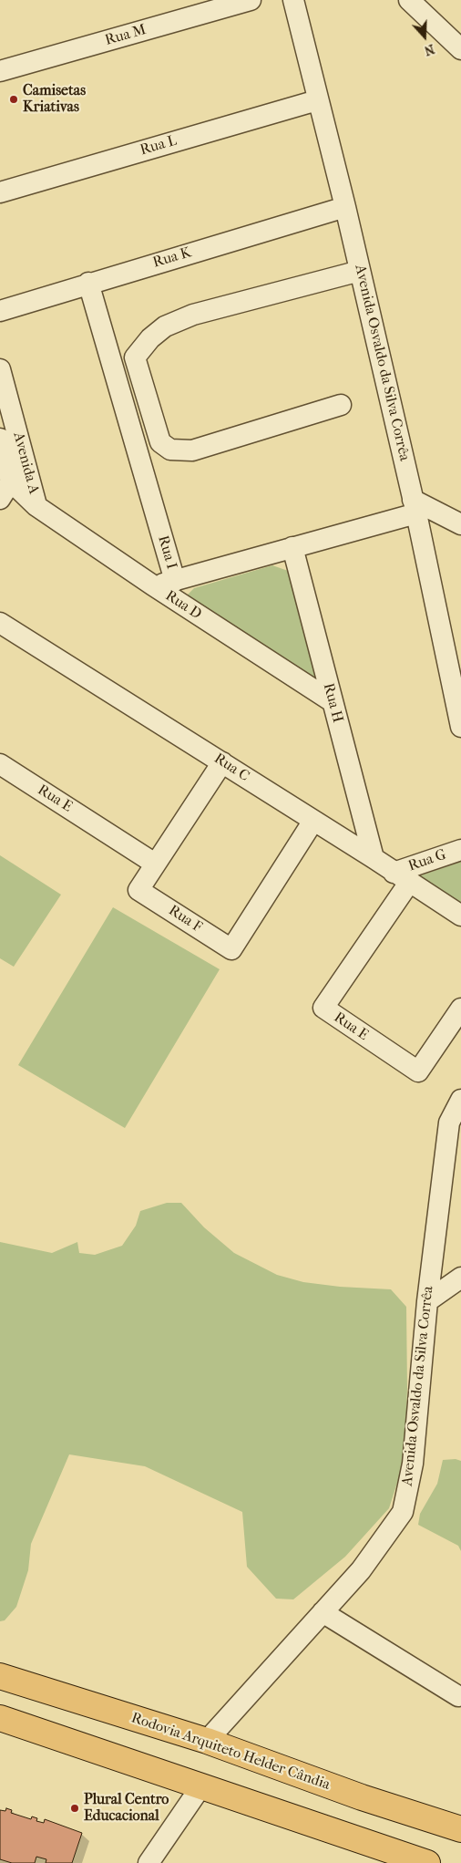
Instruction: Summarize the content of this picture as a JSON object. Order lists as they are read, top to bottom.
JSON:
{
  "streets": {
    "main road": ["Rodovia Arquiteto Helder Cândia"],
    "street": [
      "Rua M",
      "Rua L",
      "Rua K",
      "Avenida Osvaldo da Silva Corrêa",
      "Avenida A",
      "Rua I",
      "Rua D",
      "Rua H",
      "Rua C",
      "Rua E",
      "Rua G",
      "Rua F"
    ]
  },
  "crossings": [
    ["Rua L", "Avenida Osvaldo da Silva Corrêa"],
    ["Rua K", "Avenida Osvaldo da Silva Corrêa"],
    ["Rua K", "Rua I"],
    ["Avenida Osvaldo da Silva Corrêa", "Rua I"],
    ["Avenida Osvaldo da Silva Corrêa", "Rodovia Arquiteto Helder Cândia"],
    ["Avenida A", "Rua D"],
    ["Rua I", "Rua H"],
    ["Rua D", "Rua H"],
    ["Rua H", "Rua C"],
    ["Rua C", "Rua E"],
    ["Rua C", "Rua G"],
    ["Rua C", "Rua F"],
    ["Rua E", "Rua G"],
    ["Rua E", "Rua F"]
  ],
  "places": ["Camisetas Kriativas", "Plural Centro Educacional"],
  "north": "bottom"
}
